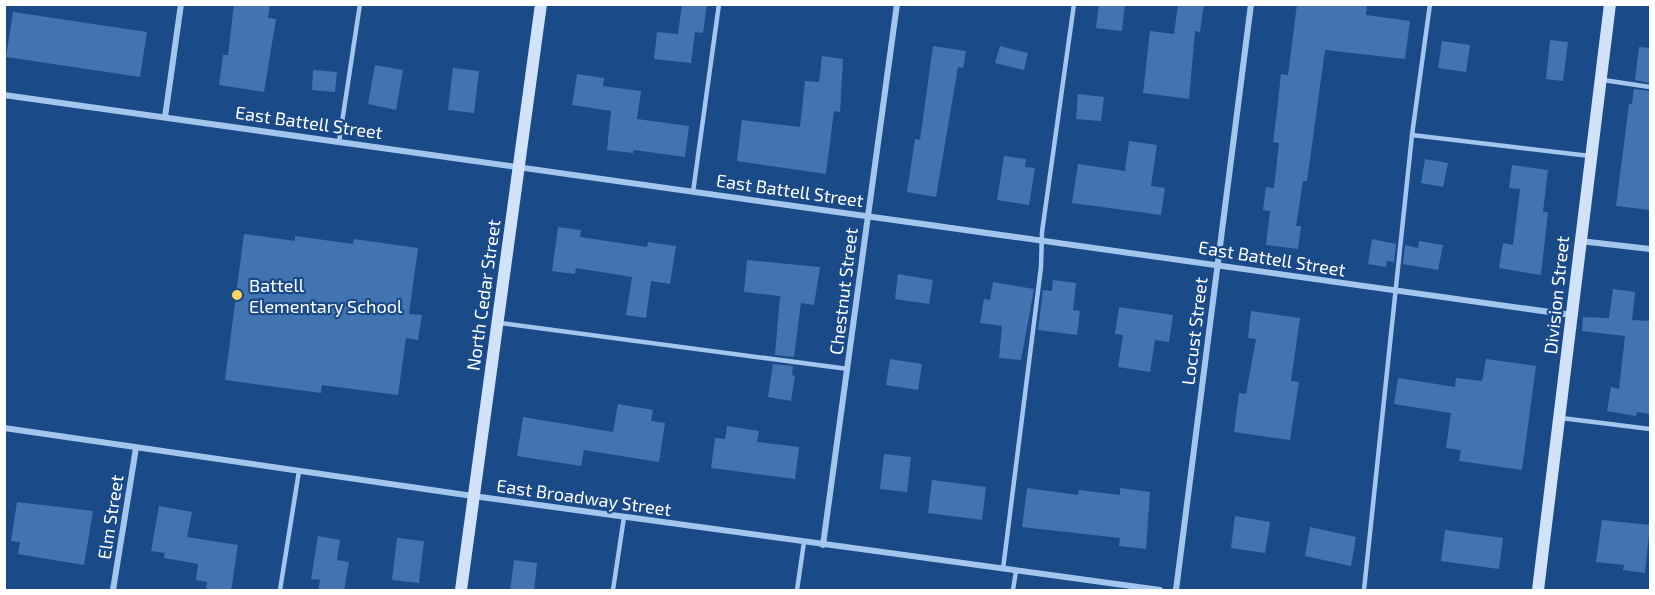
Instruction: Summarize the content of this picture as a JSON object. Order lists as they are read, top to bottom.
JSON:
{
  "streets": {
    "street": [
      "East Battell Street",
      "Chestnut Street",
      "North Cedar Street",
      "Division Street",
      "Locust Street",
      "East Broadway Street",
      "Elm Street"
    ]
  },
  "crossings": [
    ["East Battell Street", "Chestnut Street"],
    ["East Battell Street", "North Cedar Street"],
    ["East Battell Street", "Division Street"],
    ["East Battell Street", "Locust Street"],
    ["Chestnut Street", "East Broadway Street"],
    ["North Cedar Street", "East Broadway Street"],
    ["East Broadway Street", "Elm Street"]
  ],
  "places": ["Battell Elementary School"]
}
